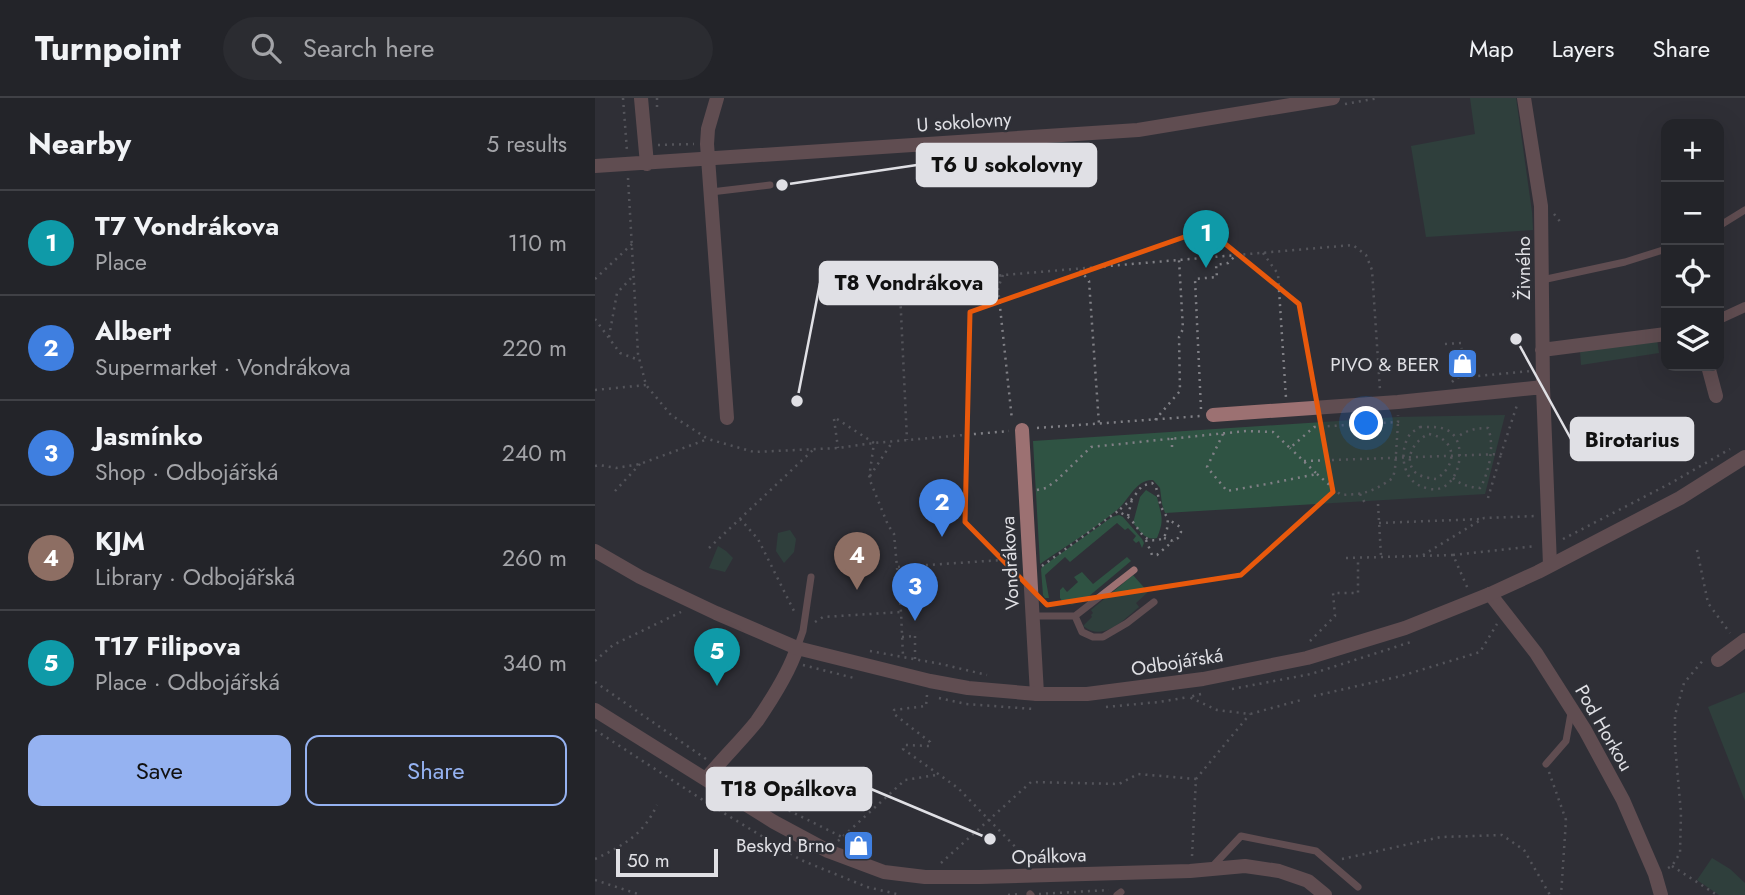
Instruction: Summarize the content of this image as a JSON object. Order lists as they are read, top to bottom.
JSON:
{
  "streets": {
    "street": [
      "U sokolovny",
      "Živného",
      "Vondrákova",
      "Odbojářská",
      "Pod Horkou",
      "Opálkova"
    ]
  },
  "crossings": [
    ["Živného", "Odbojářská"],
    ["Vondrákova", "Odbojářská"],
    ["Odbojářská", "Pod Horkou"]
  ],
  "places": {
    "other": [
      "T6 U sokolovny",
      "Birotarius",
      "T8 Vondrákova",
      "T18 Opálkova"
    ],
    "shop": ["PIVO & BEER", "Beskyd Brno"]
  },
  "scale_bar": "50 m",
  "page": {
    "header": "Turnpoint",
    "search": "Search here",
    "nav": ["Map", "Layers", "Share"],
    "heading": ["Nearby", "5 results"],
    "map_buttons": ["+", "−"],
    "list": [
      {
        "mark": "1",
        "name": "T7 Vondrákova",
        "note": "Place",
        "value": "110 m"
      },
      {
        "mark": "2",
        "name": "Albert",
        "note": "Supermarket · Vondrákova",
        "value": "220 m"
      },
      {
        "mark": "3",
        "name": "Jasmínko",
        "note": "Shop · Odbojářská",
        "value": "240 m"
      },
      {
        "mark": "4",
        "name": "KJM",
        "note": "Library · Odbojářská",
        "value": "260 m"
      },
      {
        "mark": "5",
        "name": "T17 Filipova",
        "note": "Place · Odbojářská",
        "value": "340 m"
      }
    ],
    "pins": [
      "1",
      "2",
      "4",
      "3",
      "5"
    ],
    "buttons": ["Save", "Share"],
    "scale": "50 m"
  }
}
